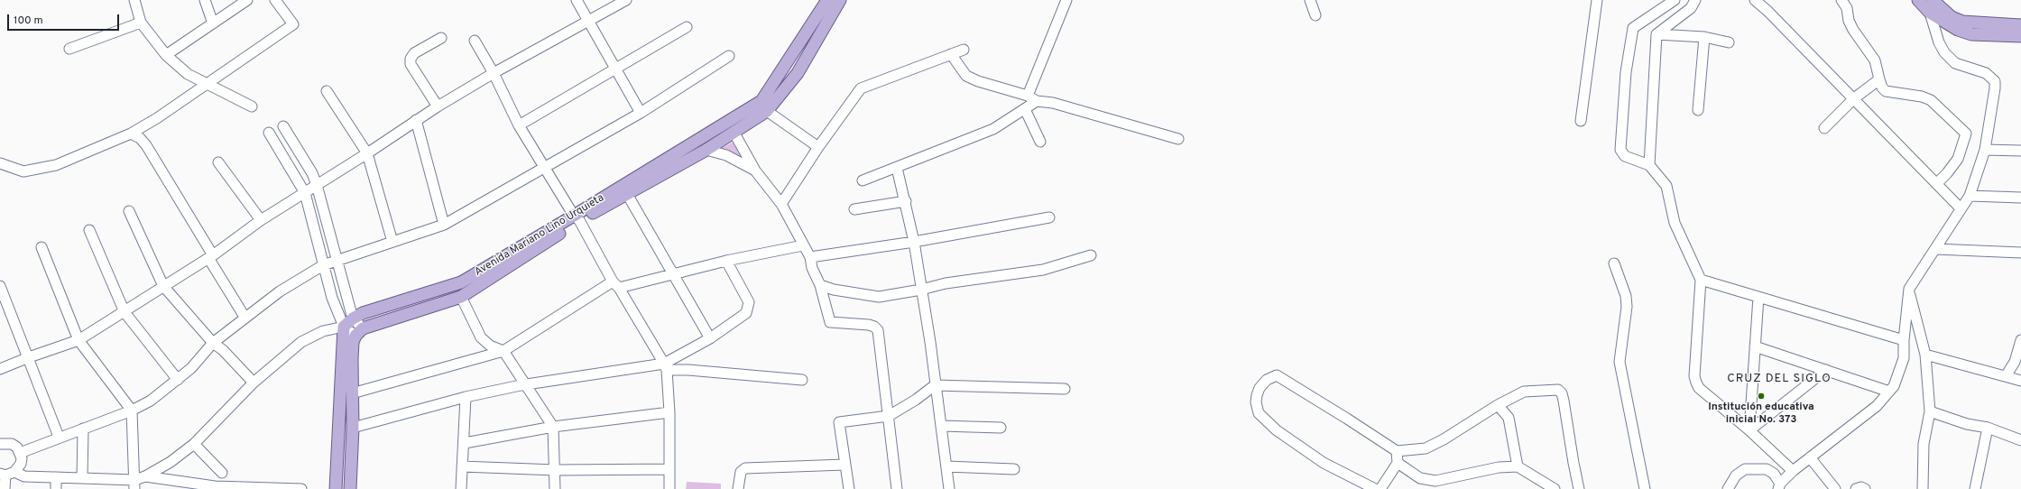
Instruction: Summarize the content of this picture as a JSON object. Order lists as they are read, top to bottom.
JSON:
{
  "streets": {
    "main road": ["Avenida Mariano Lino Urquieta"]
  },
  "districts": ["CRUZ DEL SIGLO"],
  "places": ["Institución educativa inicial No. 373"],
  "scale_bar": "100 m"
}
